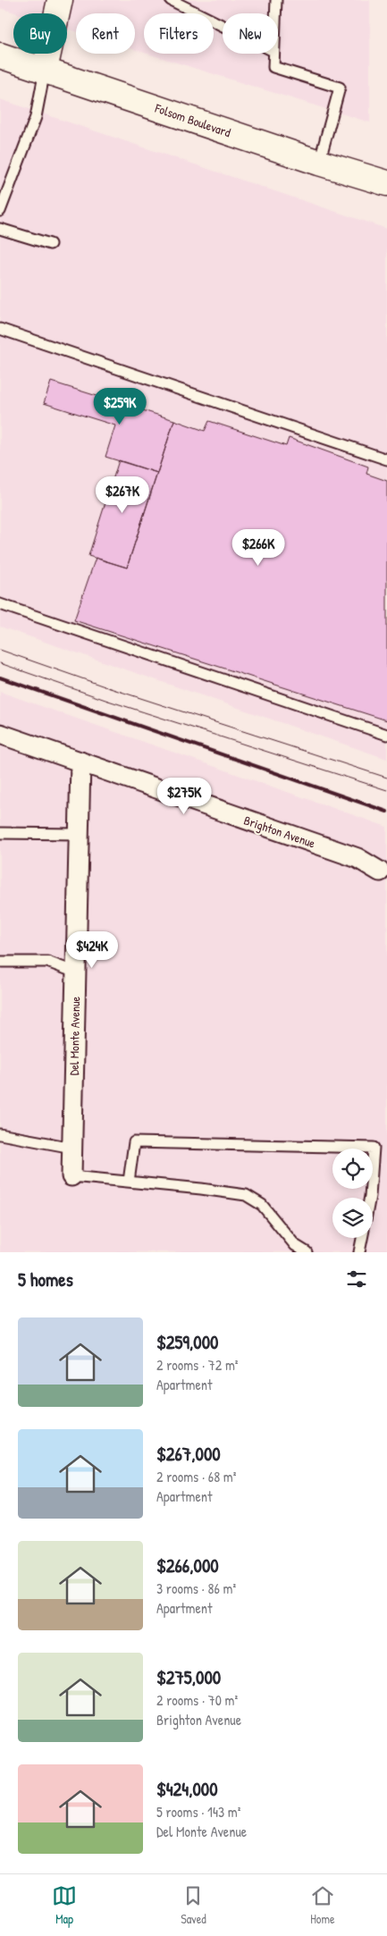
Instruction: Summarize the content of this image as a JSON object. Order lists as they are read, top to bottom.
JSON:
{
  "streets": {
    "main road": ["Folsom Boulevard"],
    "street": ["Brighton Avenue", "Del Monte Avenue"]
  },
  "crossings": [
    ["Brighton Avenue", "Del Monte Avenue"]
  ],
  "page": {
    "chip": [
      "Buy",
      "Rent",
      "Filters",
      "New"
    ],
    "price": [
      "$259K",
      "$267K",
      "$266K",
      "$275K",
      "$424K"
    ],
    "heading": "5 homes",
    "list": [
      {
        "name": "$259,000",
        "note": "2 rooms · 72 m² · Apartment"
      },
      {
        "name": "$267,000",
        "note": "2 rooms · 68 m² · Apartment"
      },
      {
        "name": "$266,000",
        "note": "3 rooms · 86 m² · Apartment"
      },
      {
        "name": "$275,000",
        "note": "2 rooms · 70 m² · Brighton Avenue"
      },
      {
        "name": "$424,000",
        "note": "5 rooms · 143 m² · Del Monte Avenue"
      }
    ],
    "tabs": ["Map", "Saved", "Home"]
  }
}
